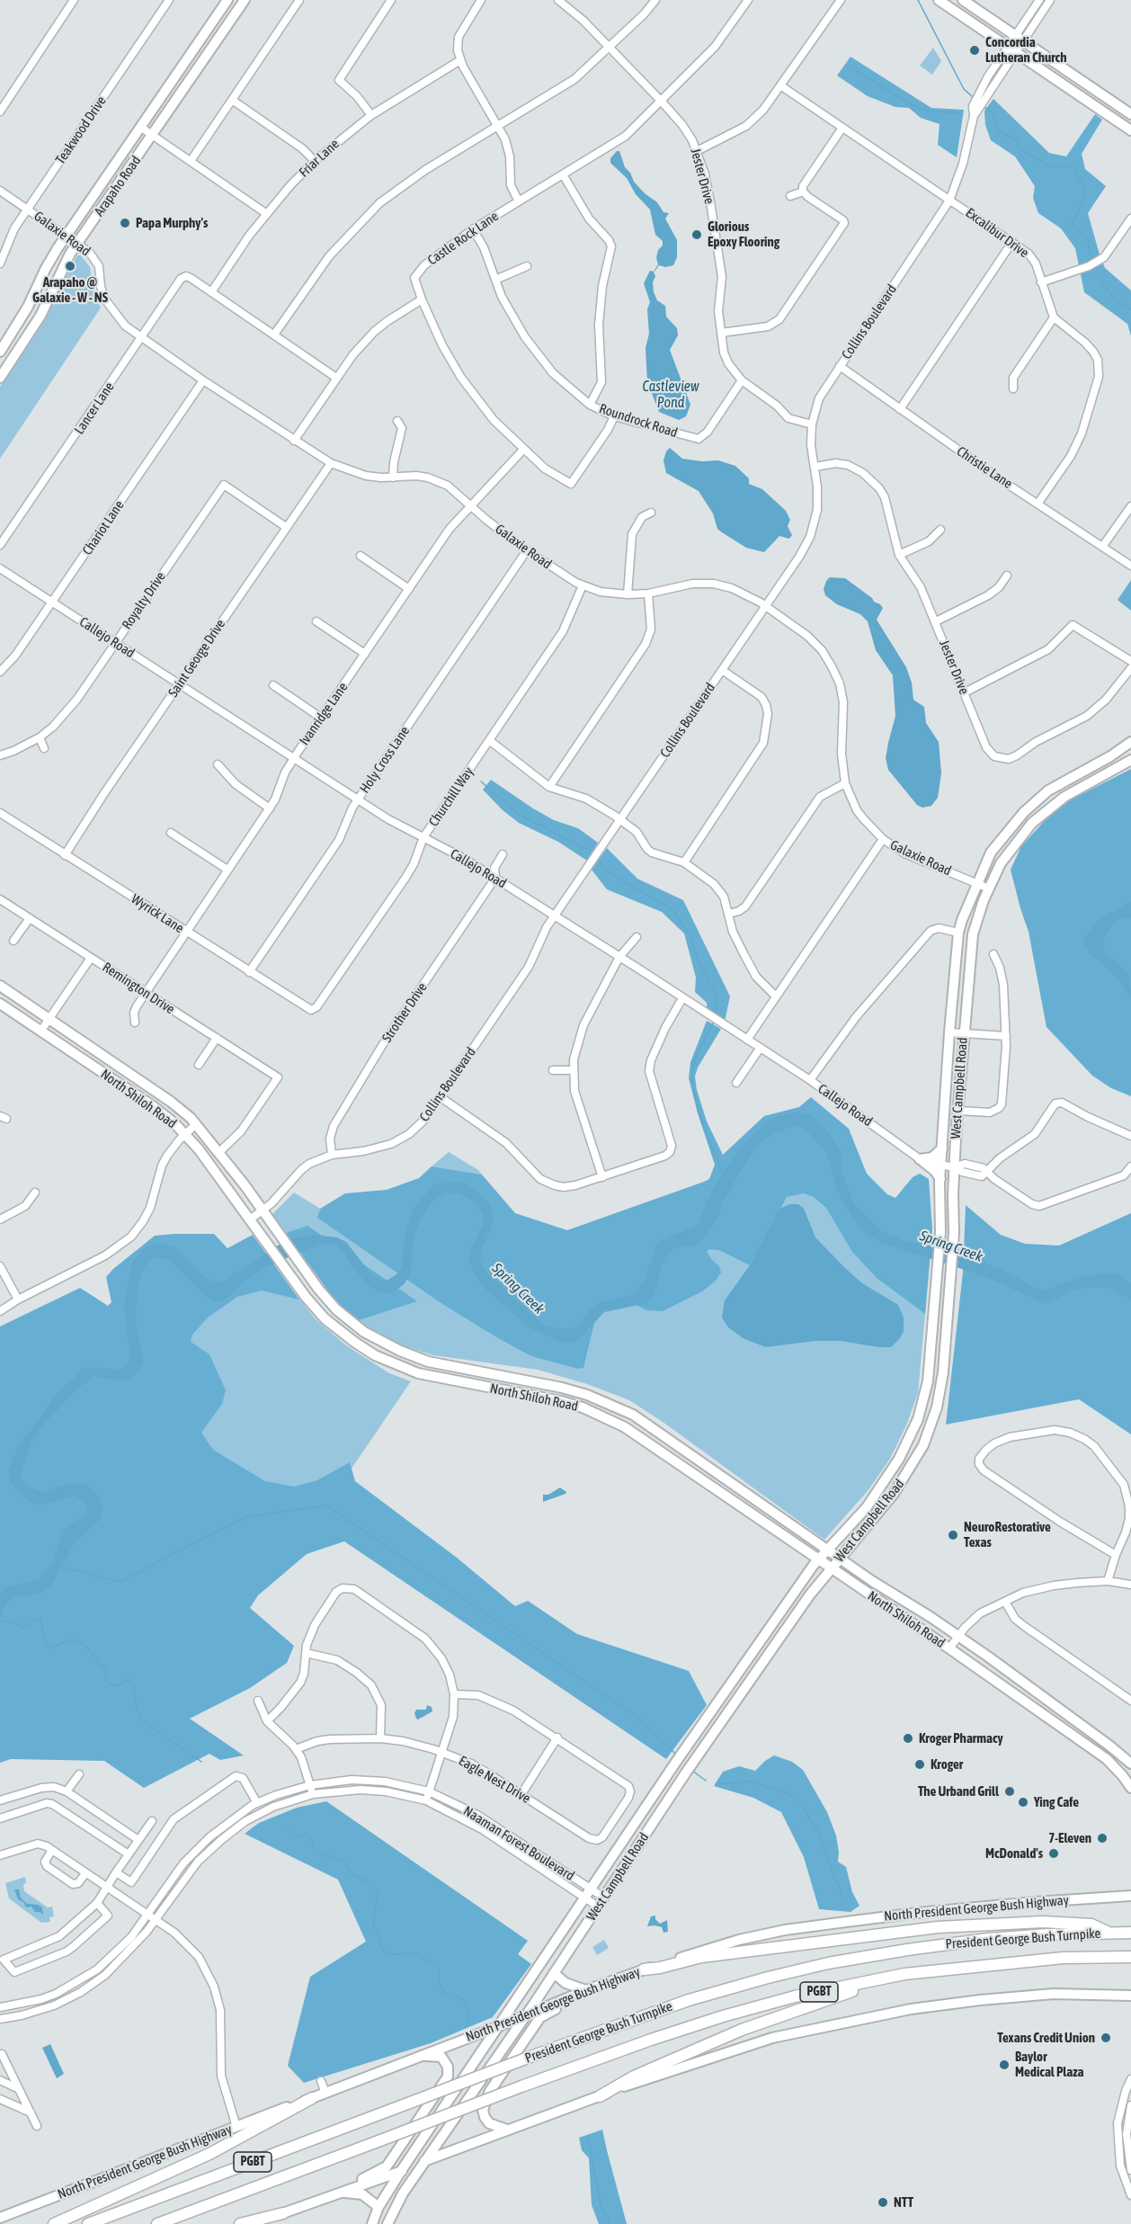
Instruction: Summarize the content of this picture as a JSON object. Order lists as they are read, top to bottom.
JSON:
{
  "streets": {
    "highway": ["President George Bush Turnpike", "PGBT"],
    "main road": [
      "Arapaho Road",
      "West Campbell Road",
      "North Shiloh Road",
      "North President George Bush Highway"
    ],
    "street": [
      "Teakwood Drive",
      "Friar Lane",
      "Jester Drive",
      "Excalibur Drive",
      "Galaxie Road",
      "Castle Rock Lane",
      "Collins Boulevard",
      "Lancer Lane",
      "Roundrock Road",
      "Christie Lane",
      "Chariot Lane",
      "Royalty Drive",
      "Callejo Road",
      "Saint George Drive",
      "Ivanridge Lane",
      "Holy Cross Lane",
      "Churchill Way",
      "Wyrick Lane",
      "Remington Drive",
      "Strother Drive",
      "Eagle Nest Drive",
      "Naaman Forest Boulevard"
    ]
  },
  "crossings": [
    ["Teakwood Drive", "Galaxie Road"],
    ["Friar Lane", "Lancer Lane"],
    ["Jester Drive", "Castle Rock Lane"],
    ["Jester Drive", "Collins Boulevard"],
    ["Jester Drive", "Roundrock Road"],
    ["Arapaho Road", "Galaxie Road"],
    ["Excalibur Drive", "Collins Boulevard"],
    ["Galaxie Road", "Collins Boulevard"],
    ["Galaxie Road", "Lancer Lane"],
    ["Galaxie Road", "Chariot Lane"],
    ["Galaxie Road", "Saint George Drive"],
    ["Galaxie Road", "Ivanridge Lane"],
    ["Galaxie Road", "Holy Cross Lane"],
    ["Galaxie Road", "Churchill Way"],
    ["Galaxie Road", "West Campbell Road"],
    ["Castle Rock Lane", "Roundrock Road"],
    ["Castle Rock Lane", "Ivanridge Lane"],
    ["Collins Boulevard", "Christie Lane"],
    ["Collins Boulevard", "Callejo Road"],
    ["Collins Boulevard", "Strother Drive"],
    ["Collins Boulevard", "North Shiloh Road"],
    ["Chariot Lane", "Callejo Road"],
    ["Royalty Drive", "Callejo Road"],
    ["Royalty Drive", "Saint George Drive"],
    ["Callejo Road", "Saint George Drive"],
    ["Callejo Road", "Ivanridge Lane"],
    ["Callejo Road", "Holy Cross Lane"],
    ["Callejo Road", "Churchill Way"],
    ["Callejo Road", "Strother Drive"],
    ["Callejo Road", "West Campbell Road"],
    ["Saint George Drive", "Wyrick Lane"],
    ["Ivanridge Lane", "Wyrick Lane"],
    ["Ivanridge Lane", "Remington Drive"],
    ["Holy Cross Lane", "Wyrick Lane"],
    ["Churchill Way", "Wyrick Lane"],
    ["Remington Drive", "North Shiloh Road"],
    ["West Campbell Road", "North Shiloh Road"],
    ["West Campbell Road", "Naaman Forest Boulevard"],
    ["West Campbell Road", "North President George Bush Highway"]
  ],
  "water": ["Castleview Pond", "Spring Creek"],
  "places": [
    "Concordia Lutheran Church",
    "Papa Murphy's",
    "Glorious Epoxy Flooring",
    "Arapaho @ Galaxie - W - NS",
    "NeuroRestorative Texas",
    "Kroger Pharmacy",
    "Kroger",
    "The Urband Grill",
    "Ying Cafe",
    "7-Eleven",
    "McDonald's",
    "Texans Credit Union",
    "Baylor Medical Plaza",
    "NTT"
  ]
}
